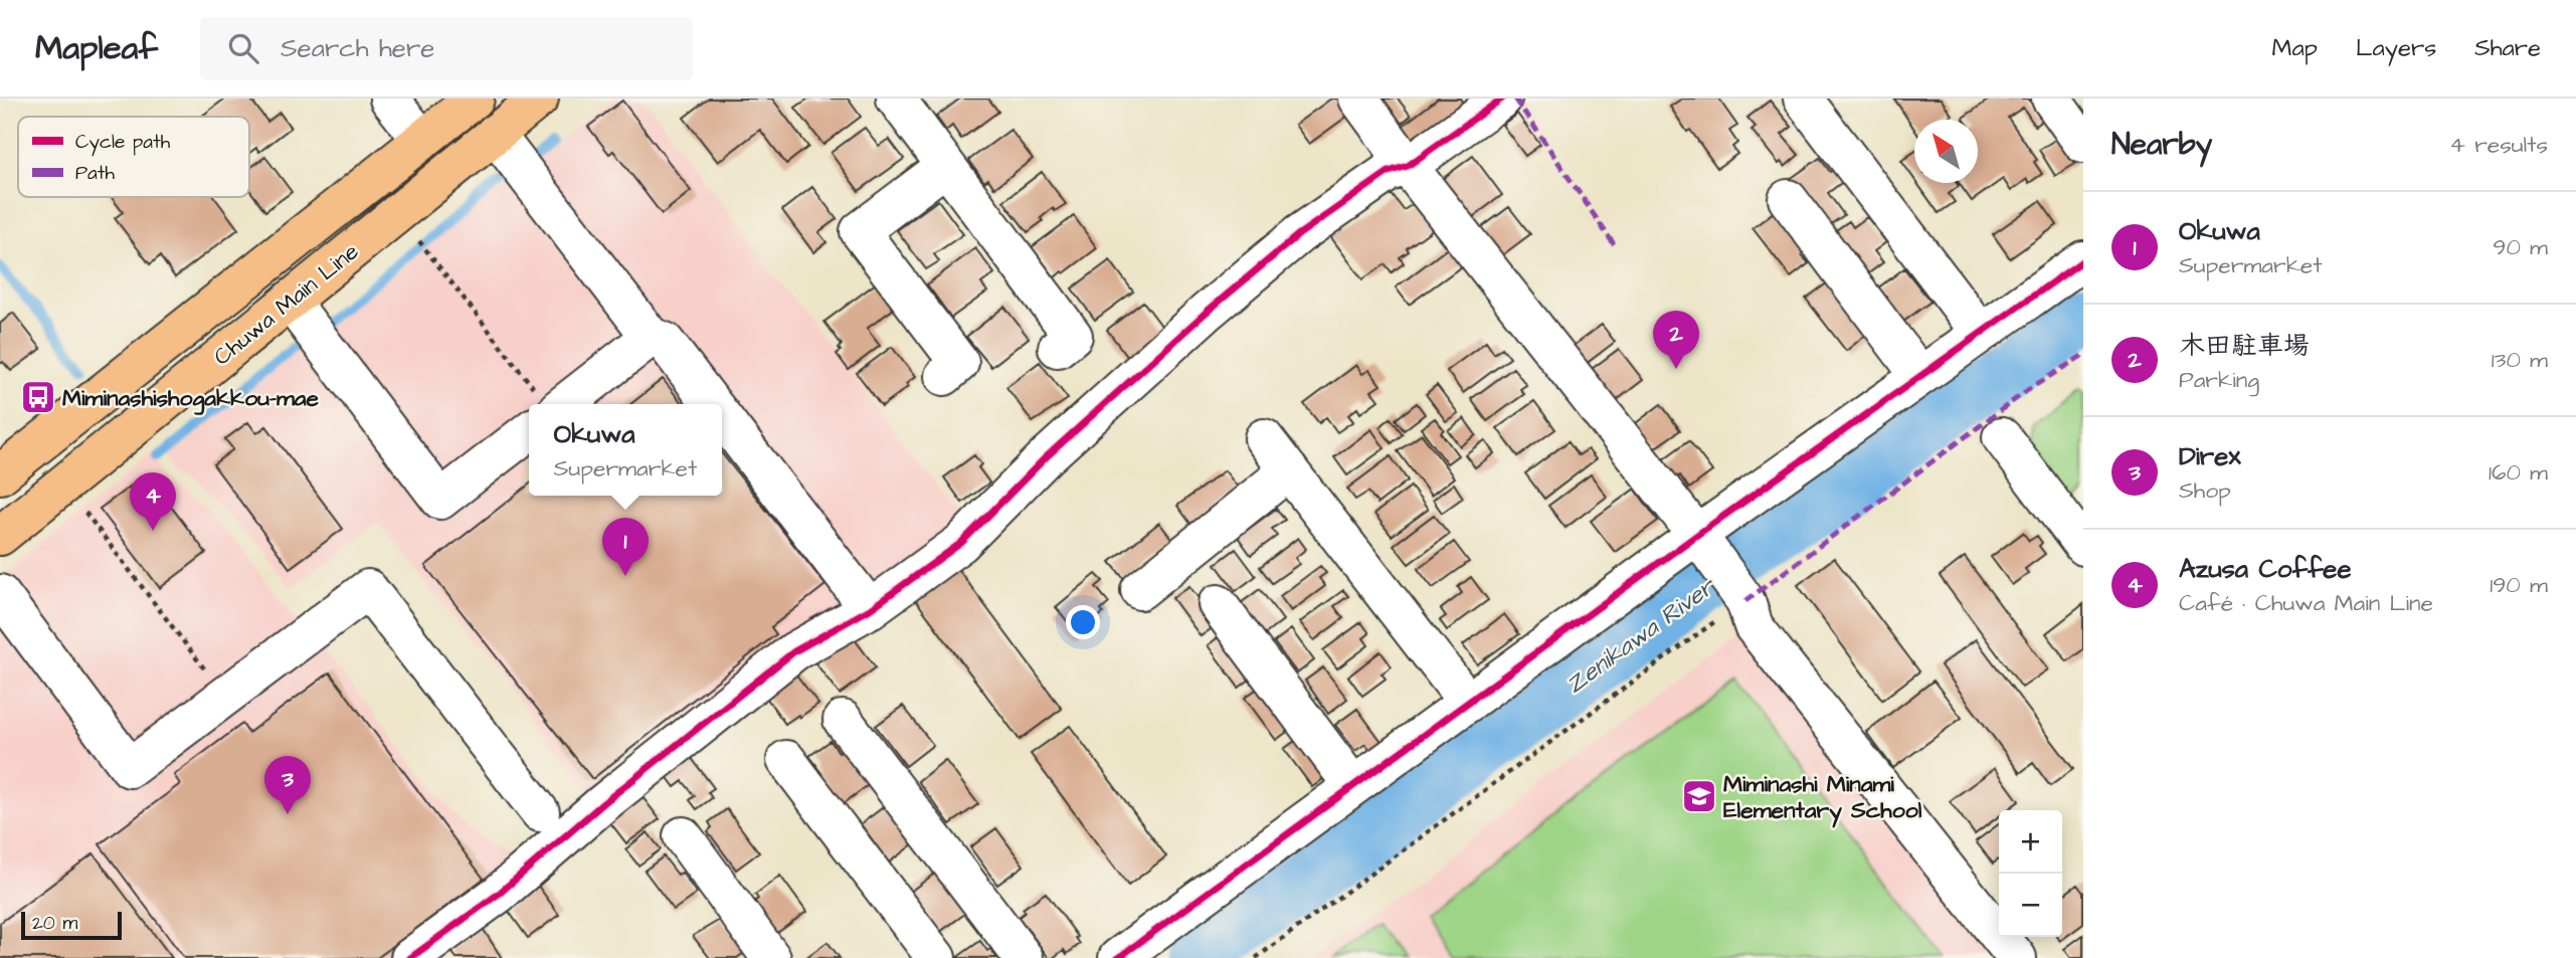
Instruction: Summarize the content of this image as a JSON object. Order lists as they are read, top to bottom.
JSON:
{
  "streets": {
    "main road": ["Chuwa Main Line"]
  },
  "water": ["Zenikawa River"],
  "places": {
    "bus stop": ["Miminashishogakkou-mae"],
    "school or university": ["Miminashi Minami Elementary School"]
  },
  "legend": ["Cycle path", "Path"],
  "scale_bar": "20 m",
  "north": "top left",
  "page": {
    "header": "Mapleaf",
    "search": "Search here",
    "nav": ["Map", "Layers", "Share"],
    "heading": ["Nearby", "4 results"],
    "list": [
      {
        "mark": "1",
        "name": "Okuwa",
        "note": "Supermarket",
        "value": "90 m"
      },
      {
        "mark": "2",
        "name": "木田駐車場",
        "note": "Parking",
        "value": "130 m"
      },
      {
        "mark": "3",
        "name": "Direx",
        "note": "Shop",
        "value": "160 m"
      },
      {
        "mark": "4",
        "name": "Azusa Coffee",
        "note": "Café · Chuwa Main Line",
        "value": "190 m"
      }
    ],
    "pins": [
      "2",
      "4",
      "1",
      "3"
    ],
    "popup": ["Okuwa", "Supermarket"],
    "map_buttons": ["+", "−"],
    "scale": "20 m"
  }
}
